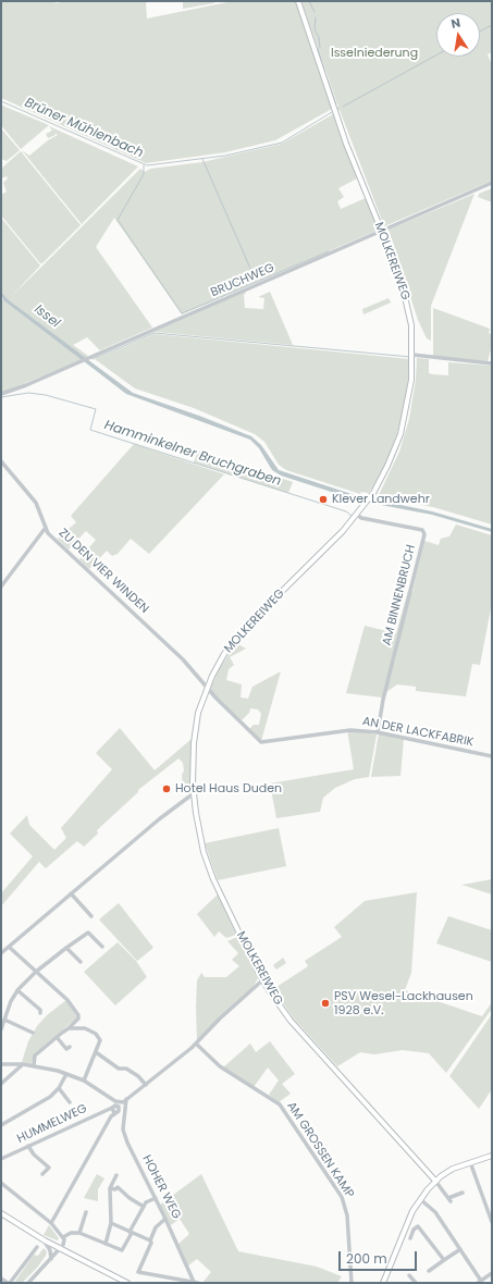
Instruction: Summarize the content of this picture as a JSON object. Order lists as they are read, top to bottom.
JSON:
{
  "streets": {
    "main road": ["MOLKEREIWEG"],
    "street": [
      "BRUCHWEG",
      "ZU DEN VIER WINDEN",
      "AM BINNENBRUCH",
      "AN DER LACKFABRIK",
      "HUMMELWEG",
      "AM GROSSEN KAMP",
      "HOHER WEG"
    ]
  },
  "crossings": [
    ["MOLKEREIWEG", "BRUCHWEG"],
    ["MOLKEREIWEG", "ZU DEN VIER WINDEN"],
    ["MOLKEREIWEG", "AM BINNENBRUCH"],
    ["MOLKEREIWEG", "AN DER LACKFABRIK"],
    ["ZU DEN VIER WINDEN", "AN DER LACKFABRIK"],
    ["AM BINNENBRUCH", "AN DER LACKFABRIK"]
  ],
  "water": ["Brüner Mühlenbach", "Issel", "Hamminkelner Bruchgraben"],
  "parks": ["Isselniederung"],
  "places": ["Klever Landwehr", "Hotel Haus Duden", "PSV Wesel-Lackhausen 1928 e.V."],
  "scale_bar": "200 m",
  "north": "top"
}
